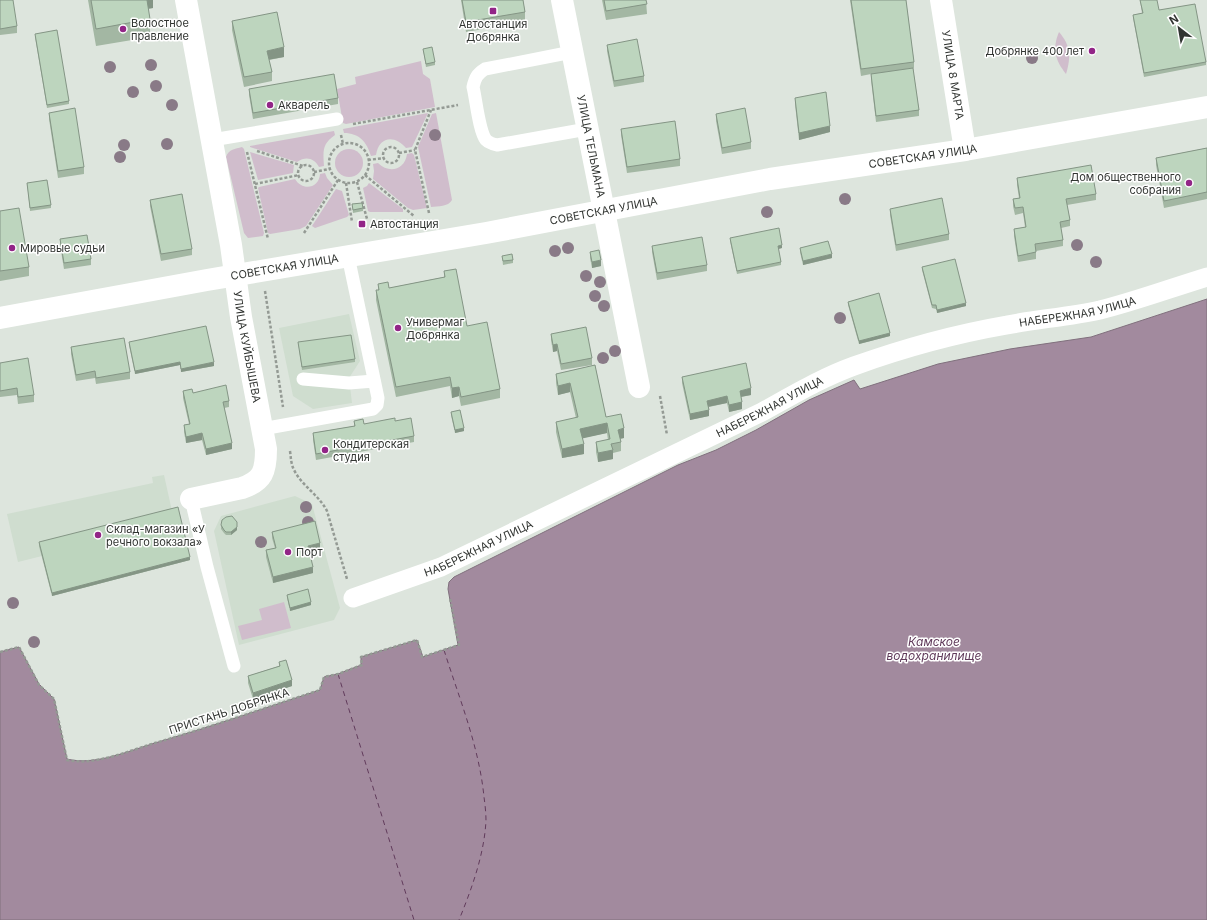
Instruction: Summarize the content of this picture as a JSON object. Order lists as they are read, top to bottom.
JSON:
{
  "streets": {
    "street": [
      "УЛИЦА 8 МАРТА",
      "УЛИЦА ТЕЛЬМАНА",
      "СОВЕТСКАЯ УЛИЦА",
      "НАБЕРЕЖНАЯ УЛИЦА",
      "УЛИЦА КУЙБЫШЕВА"
    ],
    "path": ["ПРИСТАНЬ ДОБРЯНКА"]
  },
  "crossings": [
    ["УЛИЦА 8 МАРТА", "СОВЕТСКАЯ УЛИЦА"],
    ["УЛИЦА ТЕЛЬМАНА", "СОВЕТСКАЯ УЛИЦА"],
    ["СОВЕТСКАЯ УЛИЦА", "УЛИЦА КУЙБЫШЕВА"]
  ],
  "water": ["Камское водохранилище"],
  "places": {
    "transit": ["Автостанция Добрянка", "Автостанция"],
    "other": [
      "Волостное правление",
      "Добрянке 400 лет",
      "Акварель",
      "Дом общественного собрания",
      "Мировые судьи",
      "Универмаг Добрянка",
      "Кондитерская студия",
      "Склад-магазин «У речного вокзала»",
      "Порт"
    ]
  },
  "north": "top left"
}
